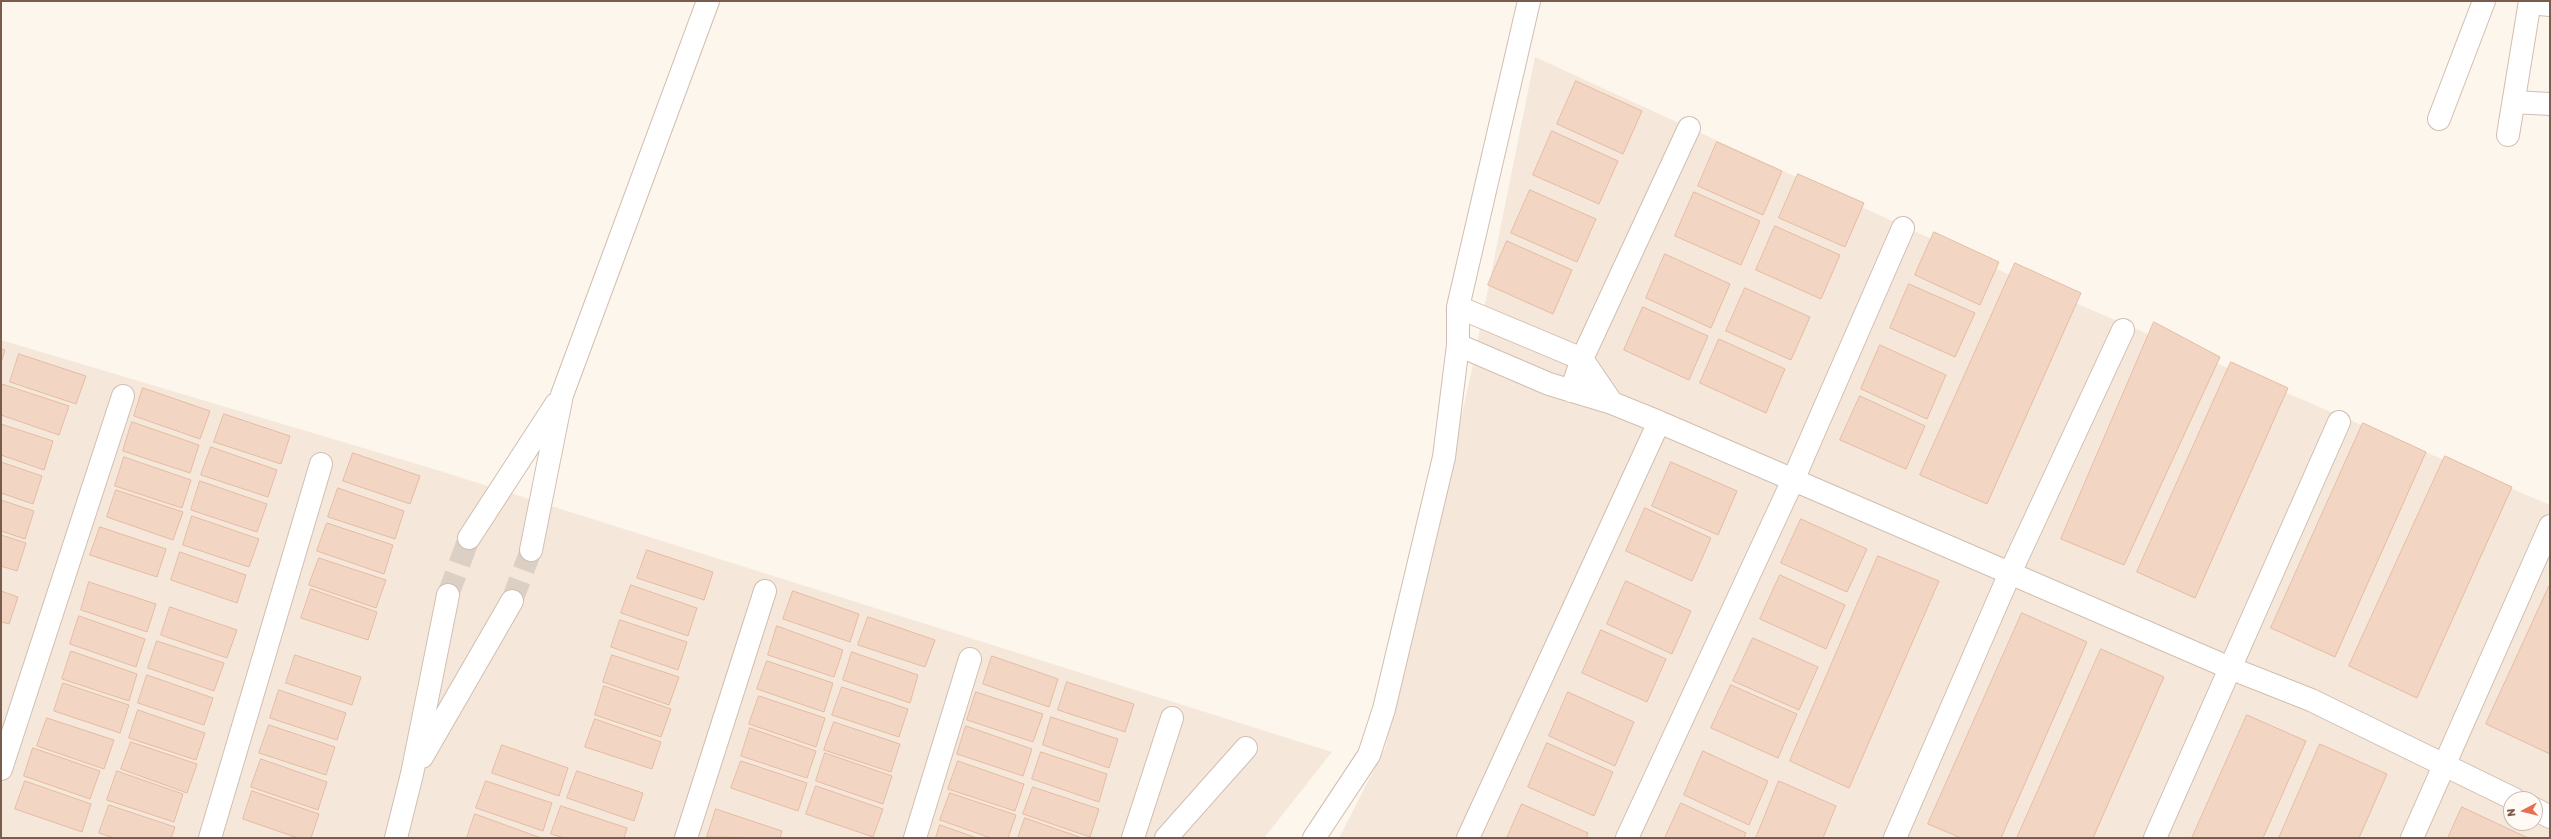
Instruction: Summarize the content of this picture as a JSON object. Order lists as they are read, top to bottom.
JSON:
{
  "north": "left"
}
